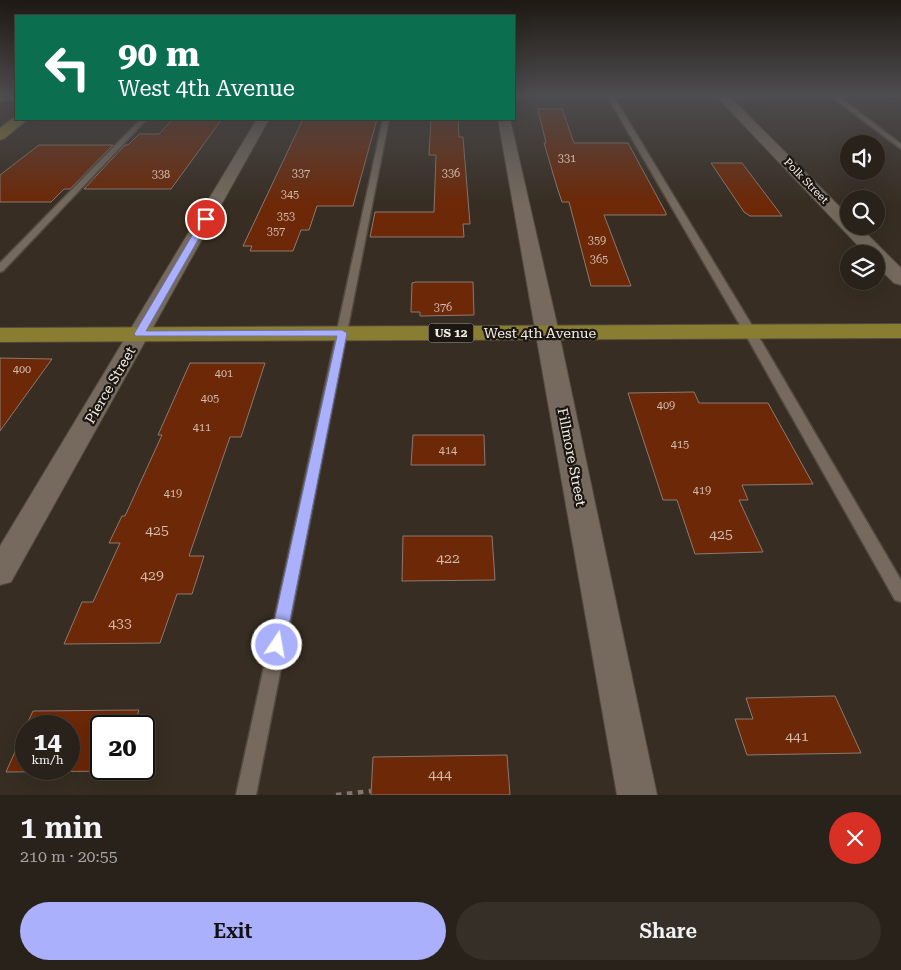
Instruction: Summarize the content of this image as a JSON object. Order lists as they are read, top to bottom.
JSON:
{
  "streets": {
    "main road": ["US 12", "West 4th Avenue"],
    "street": ["Polk Street", "Pierce Street", "Fillmore Street"]
  },
  "crossings": [
    ["West 4th Avenue", "Pierce Street"],
    ["West 4th Avenue", "Fillmore Street"]
  ],
  "house_numbers": [
    "331",
    "337",
    "336",
    "338",
    "345",
    "353",
    "357",
    "359",
    "365",
    "376",
    "400",
    "401",
    "405",
    "409",
    "411",
    "415",
    "414",
    "419",
    "419",
    "425",
    "425",
    "422",
    "429",
    "433",
    "441",
    "444"
  ],
  "page": {
    "turn": ["90 m", "West 4th Avenue"],
    "speed": "14 km/h",
    "limit": "20",
    "heading": ["1 min", "210 m · 20:55"],
    "buttons": ["Exit", "Share"]
  }
}
